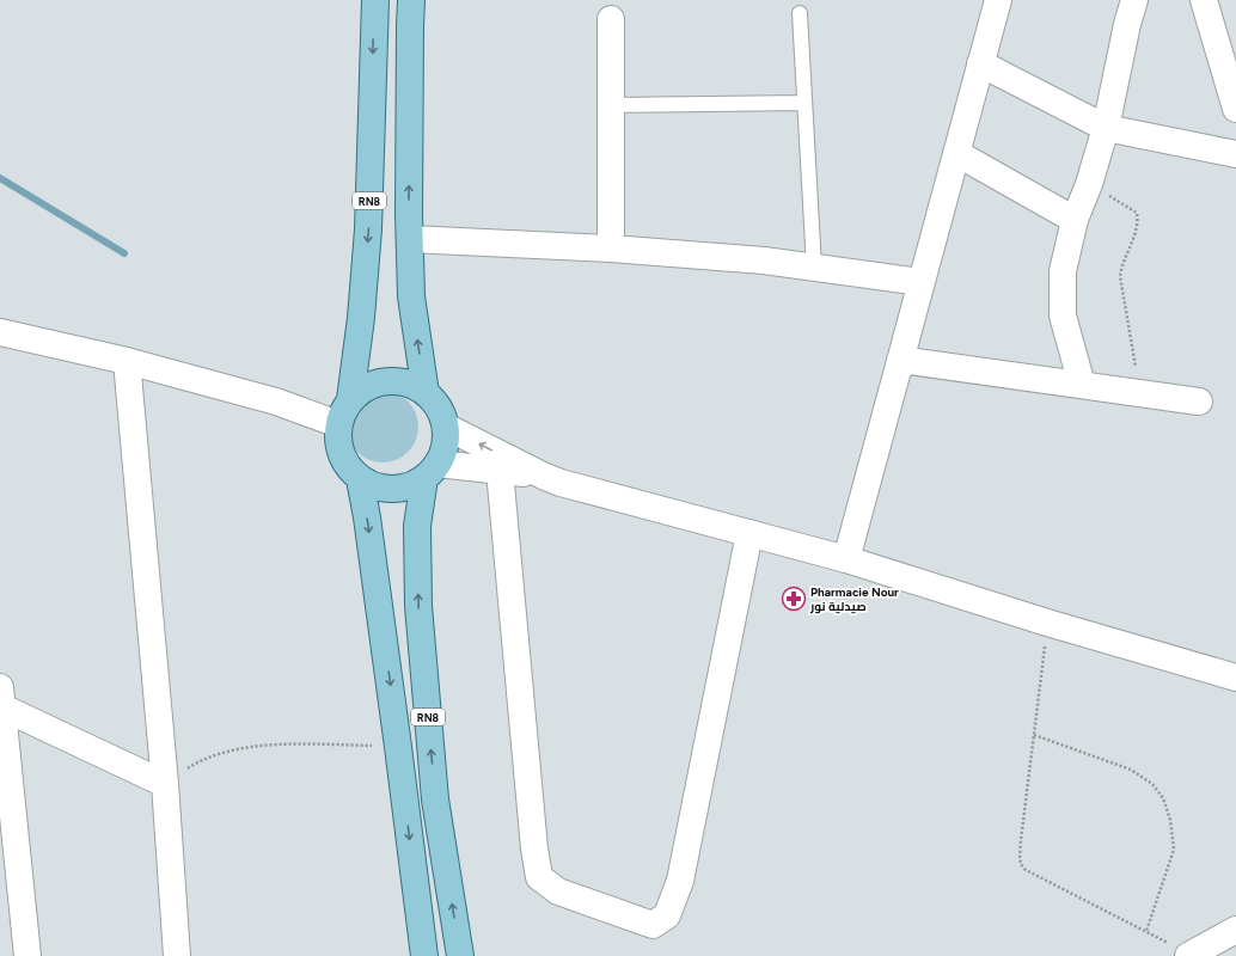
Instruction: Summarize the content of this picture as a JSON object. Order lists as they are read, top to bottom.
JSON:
{
  "streets": {
    "main road": ["RN8"]
  },
  "places": {
    "pharmacy": ["Pharmacie Nour صيدلية نور"]
  }
}
